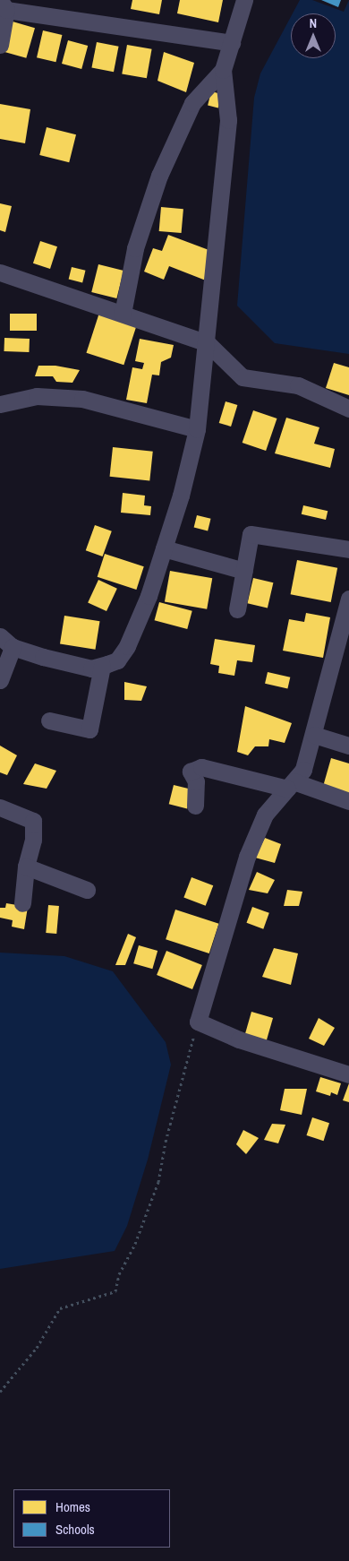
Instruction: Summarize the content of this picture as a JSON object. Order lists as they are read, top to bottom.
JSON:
{
  "legend": ["Homes", "Schools"],
  "north": "top"
}
